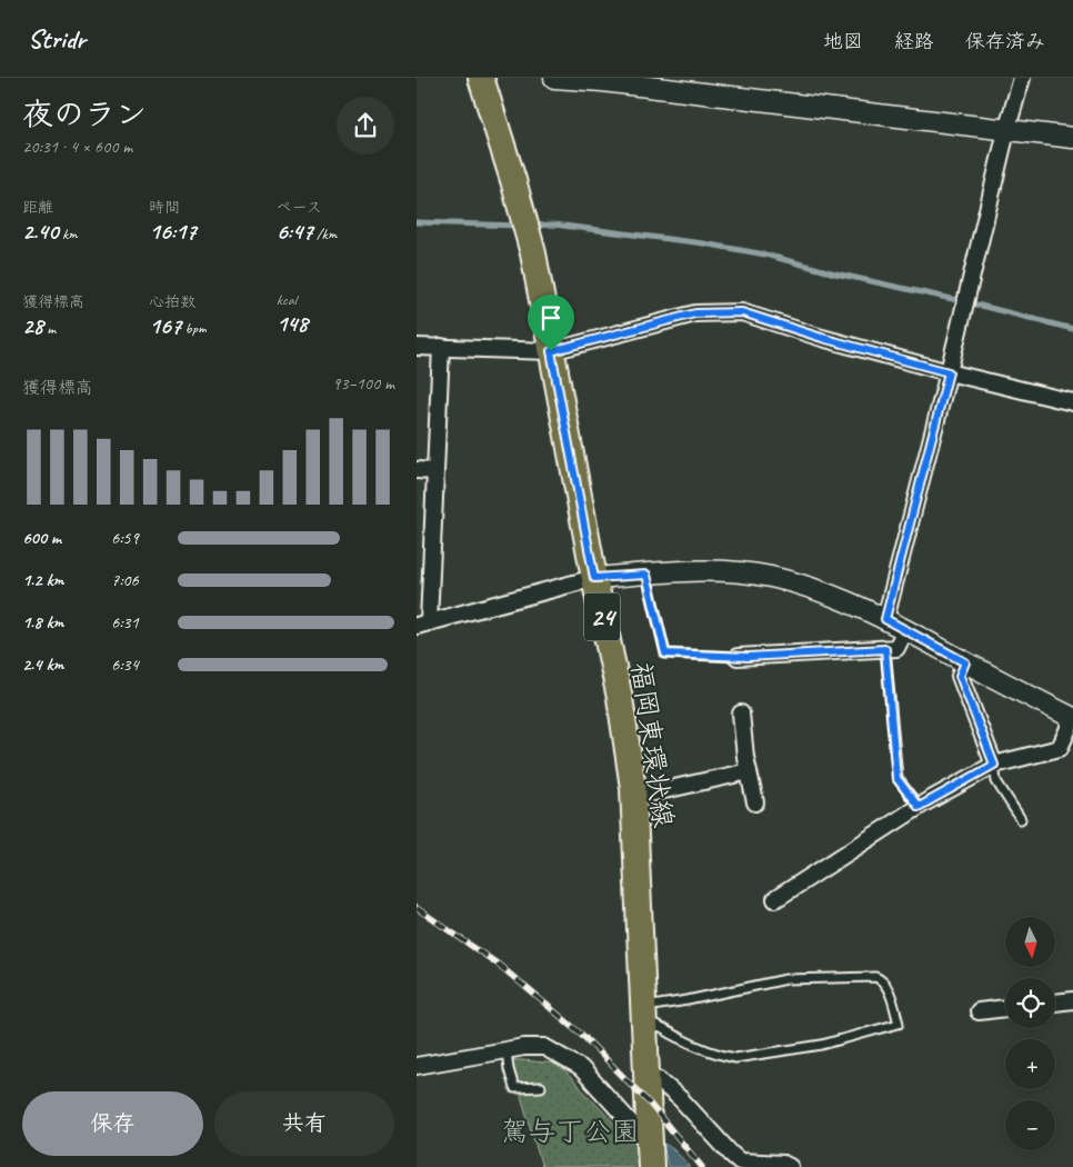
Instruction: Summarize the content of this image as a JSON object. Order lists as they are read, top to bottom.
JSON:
{
  "streets": {
    "main road": ["24", "福岡東環状線"]
  },
  "parks": ["駕与丁公園"],
  "north": "bottom",
  "page": {
    "header": "Stridr",
    "nav": ["地図", "経路", "保存済み"],
    "heading": ["夜のラン", "20:31 · 4 × 600 m"],
    "stats": [
      ["距離", "2.40 km"],
      ["時間", "16:17"],
      ["ペース", "6:47 /km"],
      ["獲得標高", "28 m"],
      ["心拍数", "167 bpm"],
      ["kcal", "148"]
    ],
    "chart": ["獲得標高", "93–100 m"],
    "list": [
      {
        "name": "600 m",
        "note": "6:59"
      },
      {
        "name": "1.2 km",
        "note": "7:06"
      },
      {
        "name": "1.8 km",
        "note": "6:31"
      },
      {
        "name": "2.4 km",
        "note": "6:34"
      }
    ],
    "map_buttons": ["+", "−"],
    "buttons": ["保存", "共有"]
  }
}
